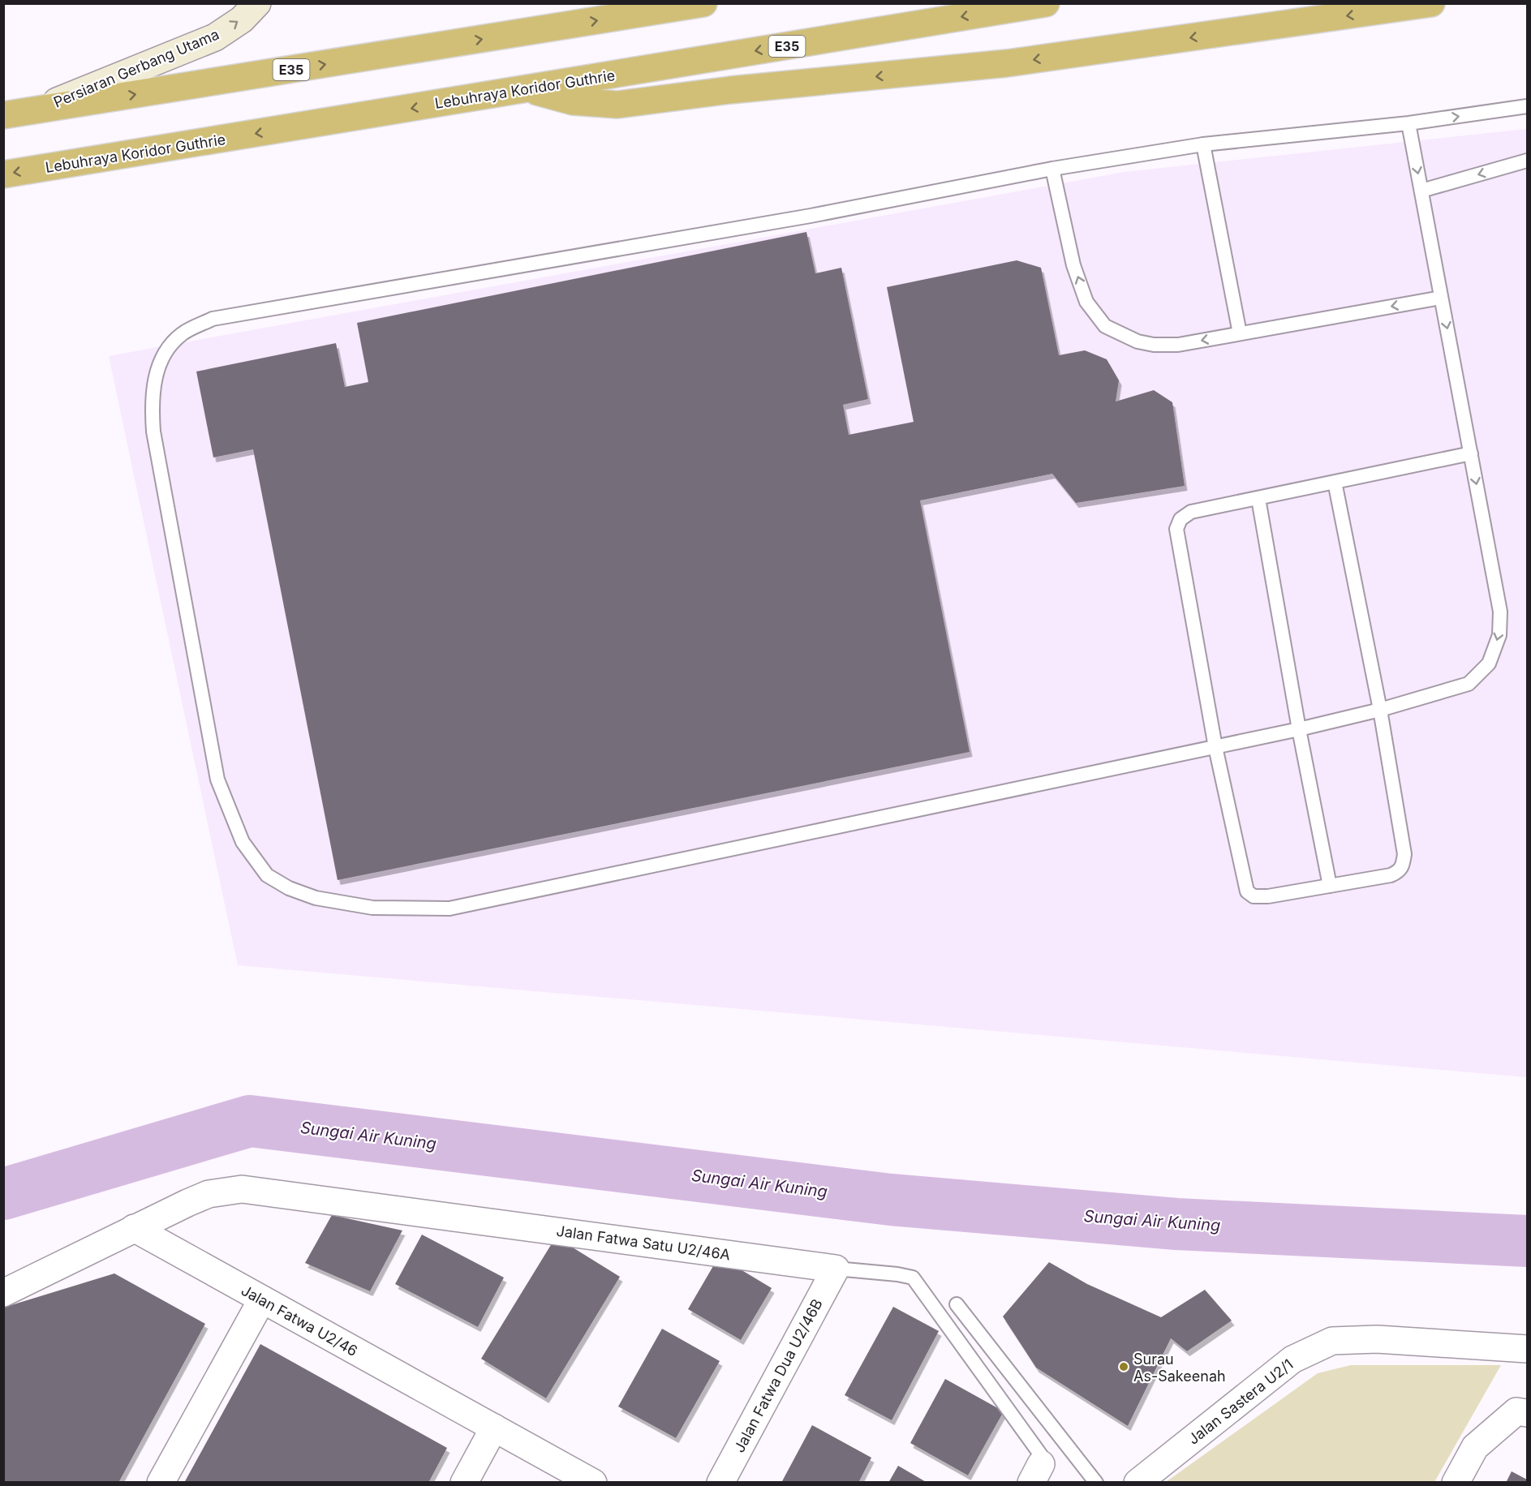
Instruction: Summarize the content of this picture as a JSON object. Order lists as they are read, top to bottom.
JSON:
{
  "streets": {
    "highway": ["E35", "Lebuhraya Koridor Guthrie"],
    "main road": ["Persiaran Gerbang Utama"],
    "street": [
      "Jalan Fatwa Satu U2/46A",
      "Jalan Fatwa U2/46",
      "Jalan Fatwa Dua U2/46B",
      "Jalan Sastera U2/1"
    ]
  },
  "crossings": [
    ["E35", "Persiaran Gerbang Utama"],
    ["Jalan Fatwa Satu U2/46A", "Jalan Fatwa U2/46"],
    ["Jalan Fatwa Satu U2/46A", "Jalan Fatwa Dua U2/46B"]
  ],
  "one_way": ["Persiaran Gerbang Utama"],
  "water": ["Sungai Air Kuning"],
  "places": ["Surau As-Sakeenah"]
}
